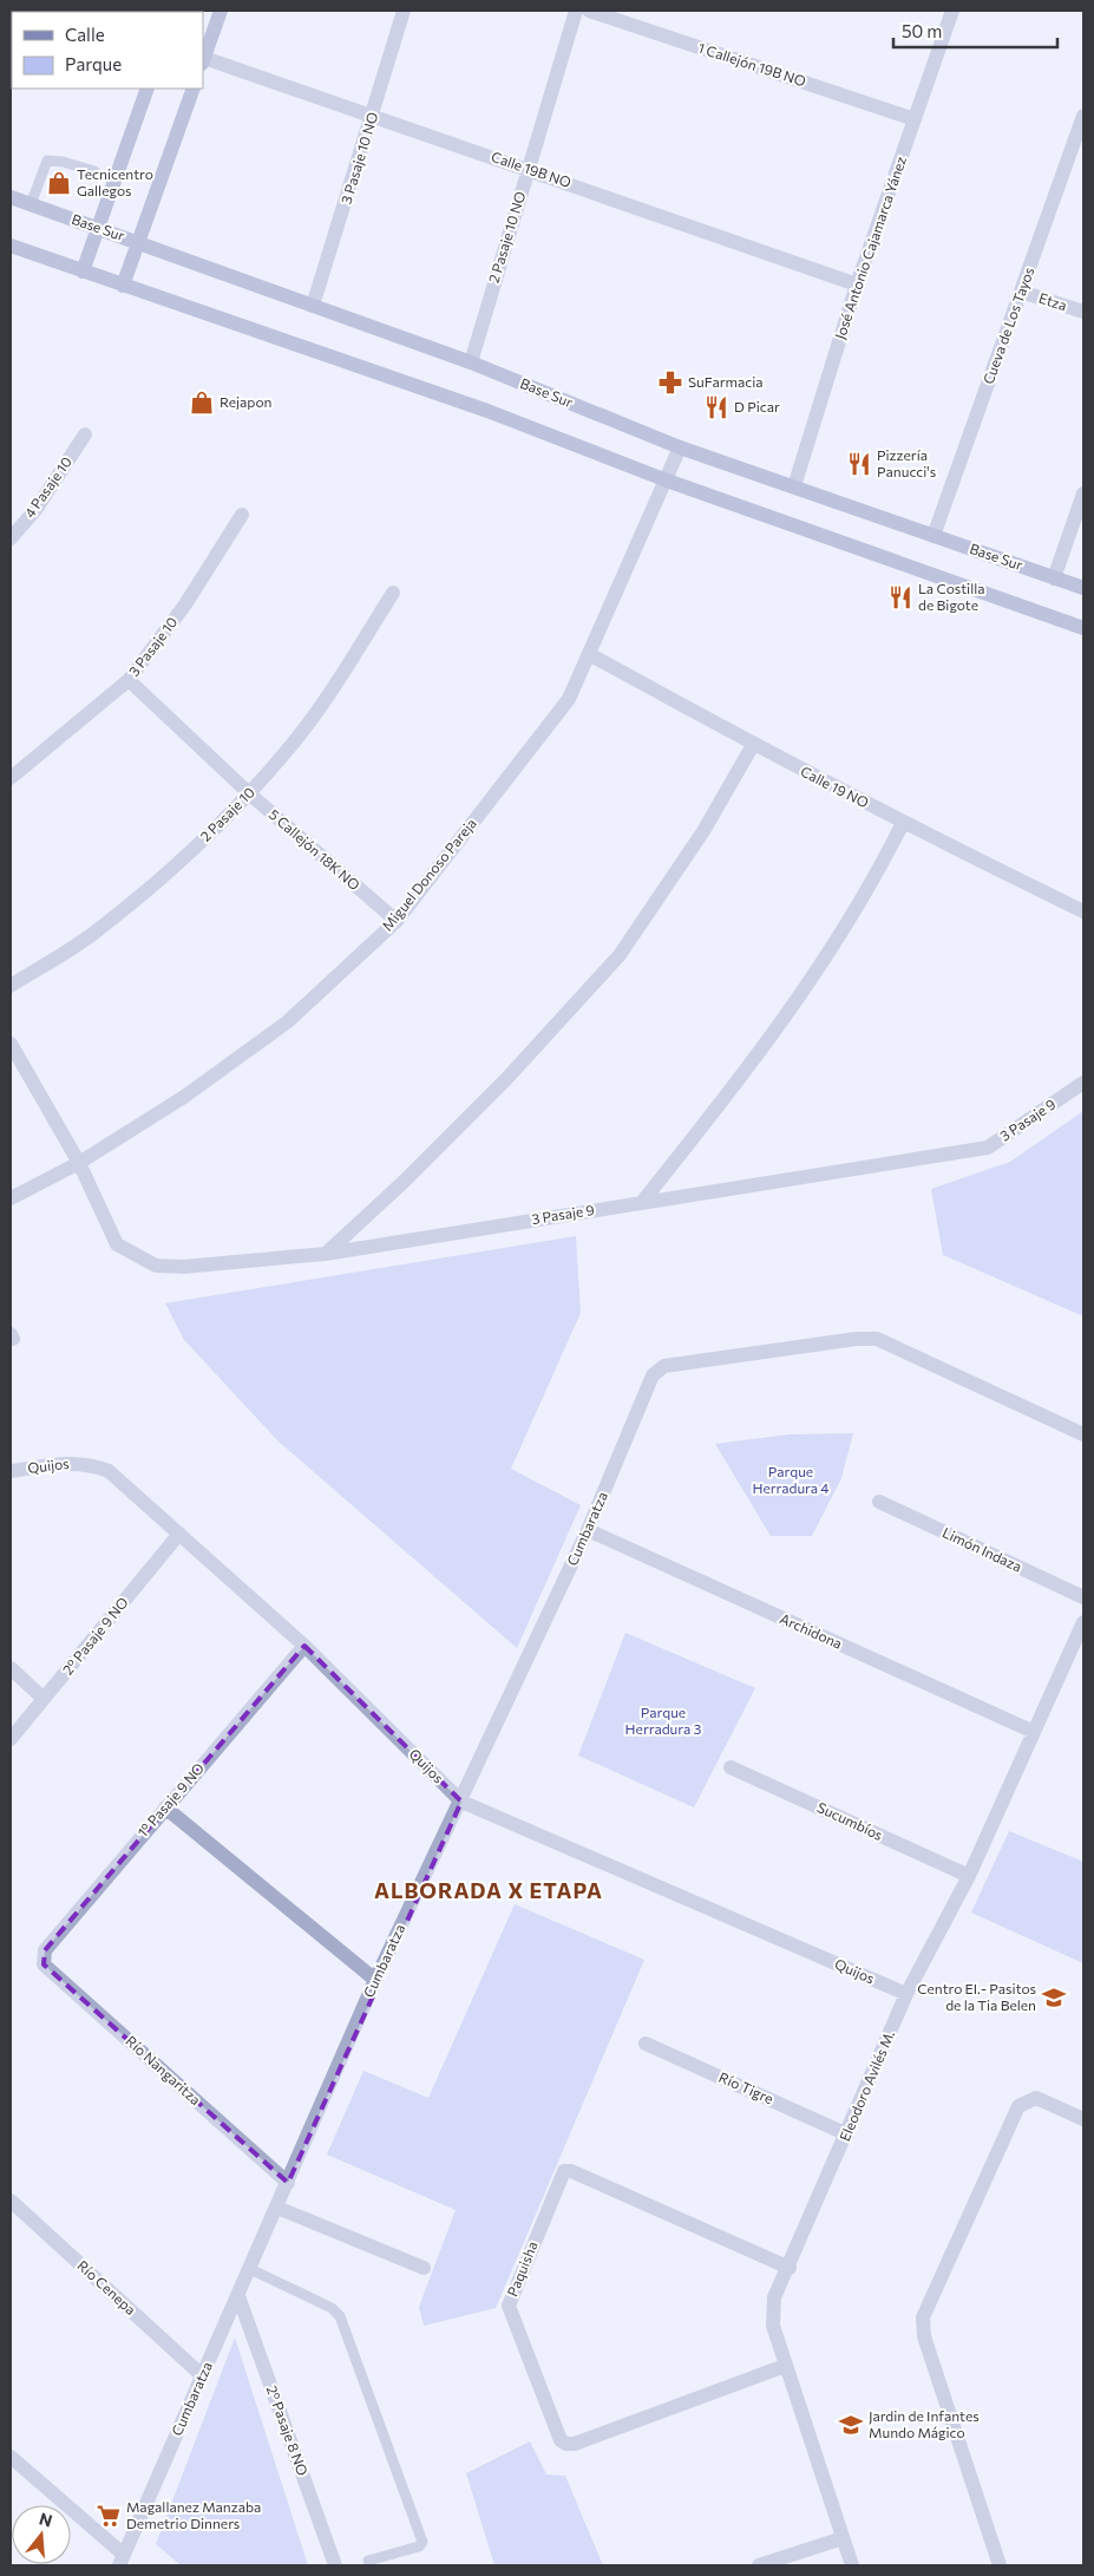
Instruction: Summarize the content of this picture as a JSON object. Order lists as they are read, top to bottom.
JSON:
{
  "streets": {
    "street": [
      "1 Callejón 19B NO",
      "3 Pasaje 10 NO",
      "Calle 19B NO",
      "Base Sur",
      "2 Pasaje 10 NO",
      "José Antonio Cajamarca Yánez",
      "Etza",
      "Cueva de Los Tayos",
      "4 Pasaje 10",
      "3 Pasaje 10",
      "Calle 19 NO",
      "2 Pasaje 10",
      "5 Callejón 18K NO",
      "Miguel Donoso Pareja",
      "3 Pasaje 9",
      "Quijos",
      "Cumbaratza",
      "Limón Indaza",
      "Archidona",
      "2º Pasaje 9 NO",
      "1º Pasaje 9 NO",
      "Sucumbíos",
      "Río Nangaritza",
      "Eleodoro Avilés M.",
      "Río Tigre",
      "Paquisha",
      "Río Cenepa",
      "2º Pasaje 8 NO"
    ]
  },
  "crossings": [
    ["1 Callejón 19B NO", "José Antonio Cajamarca Yánez"],
    ["3 Pasaje 10 NO", "Calle 19B NO"],
    ["3 Pasaje 10 NO", "Base Sur"],
    ["Calle 19B NO", "2 Pasaje 10 NO"],
    ["Calle 19B NO", "José Antonio Cajamarca Yánez"],
    ["Base Sur", "2 Pasaje 10 NO"],
    ["Base Sur", "José Antonio Cajamarca Yánez"],
    ["Base Sur", "Cueva de Los Tayos"],
    ["Base Sur", "Miguel Donoso Pareja"],
    ["Etza", "Cueva de Los Tayos"],
    ["3 Pasaje 10", "5 Callejón 18K NO"],
    ["Calle 19 NO", "Miguel Donoso Pareja"],
    ["2 Pasaje 10", "5 Callejón 18K NO"],
    ["5 Callejón 18K NO", "Miguel Donoso Pareja"],
    ["Miguel Donoso Pareja", "3 Pasaje 9"],
    ["Quijos", "Cumbaratza"],
    ["Quijos", "2º Pasaje 9 NO"],
    ["Quijos", "1º Pasaje 9 NO"],
    ["Quijos", "Eleodoro Avilés M."],
    ["Cumbaratza", "Archidona"],
    ["Cumbaratza", "Río Nangaritza"],
    ["Cumbaratza", "Río Cenepa"],
    ["Cumbaratza", "2º Pasaje 8 NO"],
    ["Archidona", "Eleodoro Avilés M."],
    ["1º Pasaje 9 NO", "Río Nangaritza"],
    ["Sucumbíos", "Eleodoro Avilés M."],
    ["Eleodoro Avilés M.", "Río Tigre"],
    ["Eleodoro Avilés M.", "Paquisha"]
  ],
  "districts": ["ALBORADA X ETAPA"],
  "parks": ["Parque Herradura 4", "Parque Herradura 3"],
  "places": {
    "shop": ["Tecnicentro Gallegos", "Rejapon"],
    "pharmacy": ["SuFarmacia"],
    "restaurant": ["D Picar", "Pizzería Panucci's", "La Costilla de Bigote"],
    "school or university": ["Centro EI.- Pasitos de la Tia Belen", "Jardin de Infantes Mundo Mágico"],
    "supermarket": ["Magallanez Manzaba Demetrio Dinners"]
  },
  "legend": ["Calle", "Parque"],
  "scale_bar": "50 m",
  "north": "top"
}
